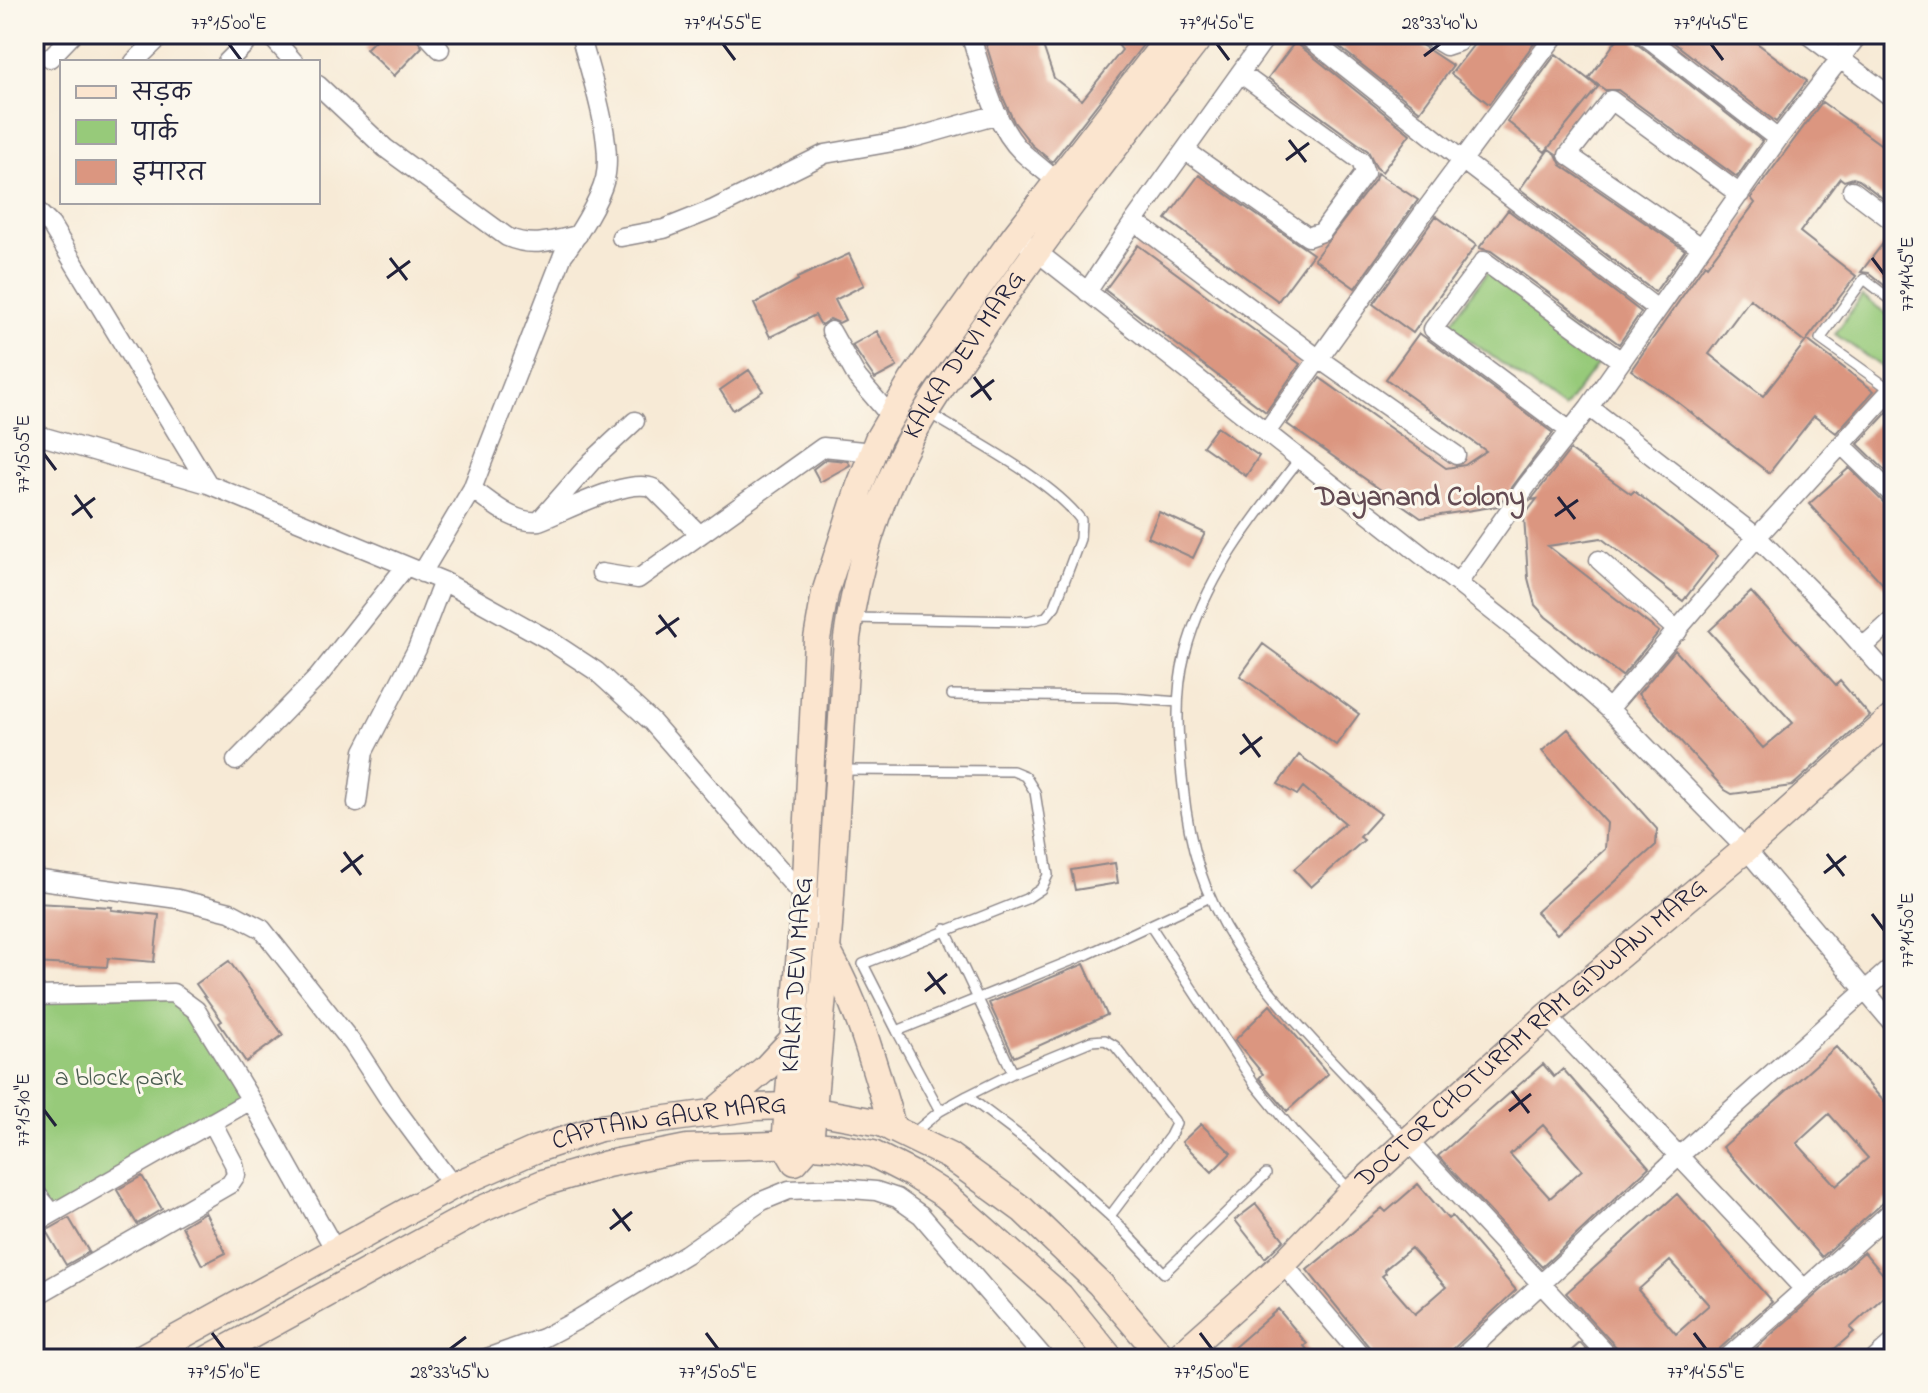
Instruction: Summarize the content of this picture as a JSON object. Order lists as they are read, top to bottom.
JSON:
{
  "streets": {
    "street": ["KALKA DEVI MARG", "DOCTOR CHOTURAM RAM GIDWANI MARG", "CAPTAIN GAUR MARG"]
  },
  "crossings": [
    ["KALKA DEVI MARG", "CAPTAIN GAUR MARG"]
  ],
  "districts": ["Dayanand Colony"],
  "parks": ["a block park"],
  "legend": ["सड़क", "पार्क", "इमारत"],
  "coordinates": [
    "77°15'00\"E",
    "77°14'55\"E",
    "77°14'50\"E",
    "28°33'40\"N",
    "77°14'45\"E",
    "77°15'05\"E",
    "77°15'10\"E",
    "28°33'45\"N"
  ]
}
